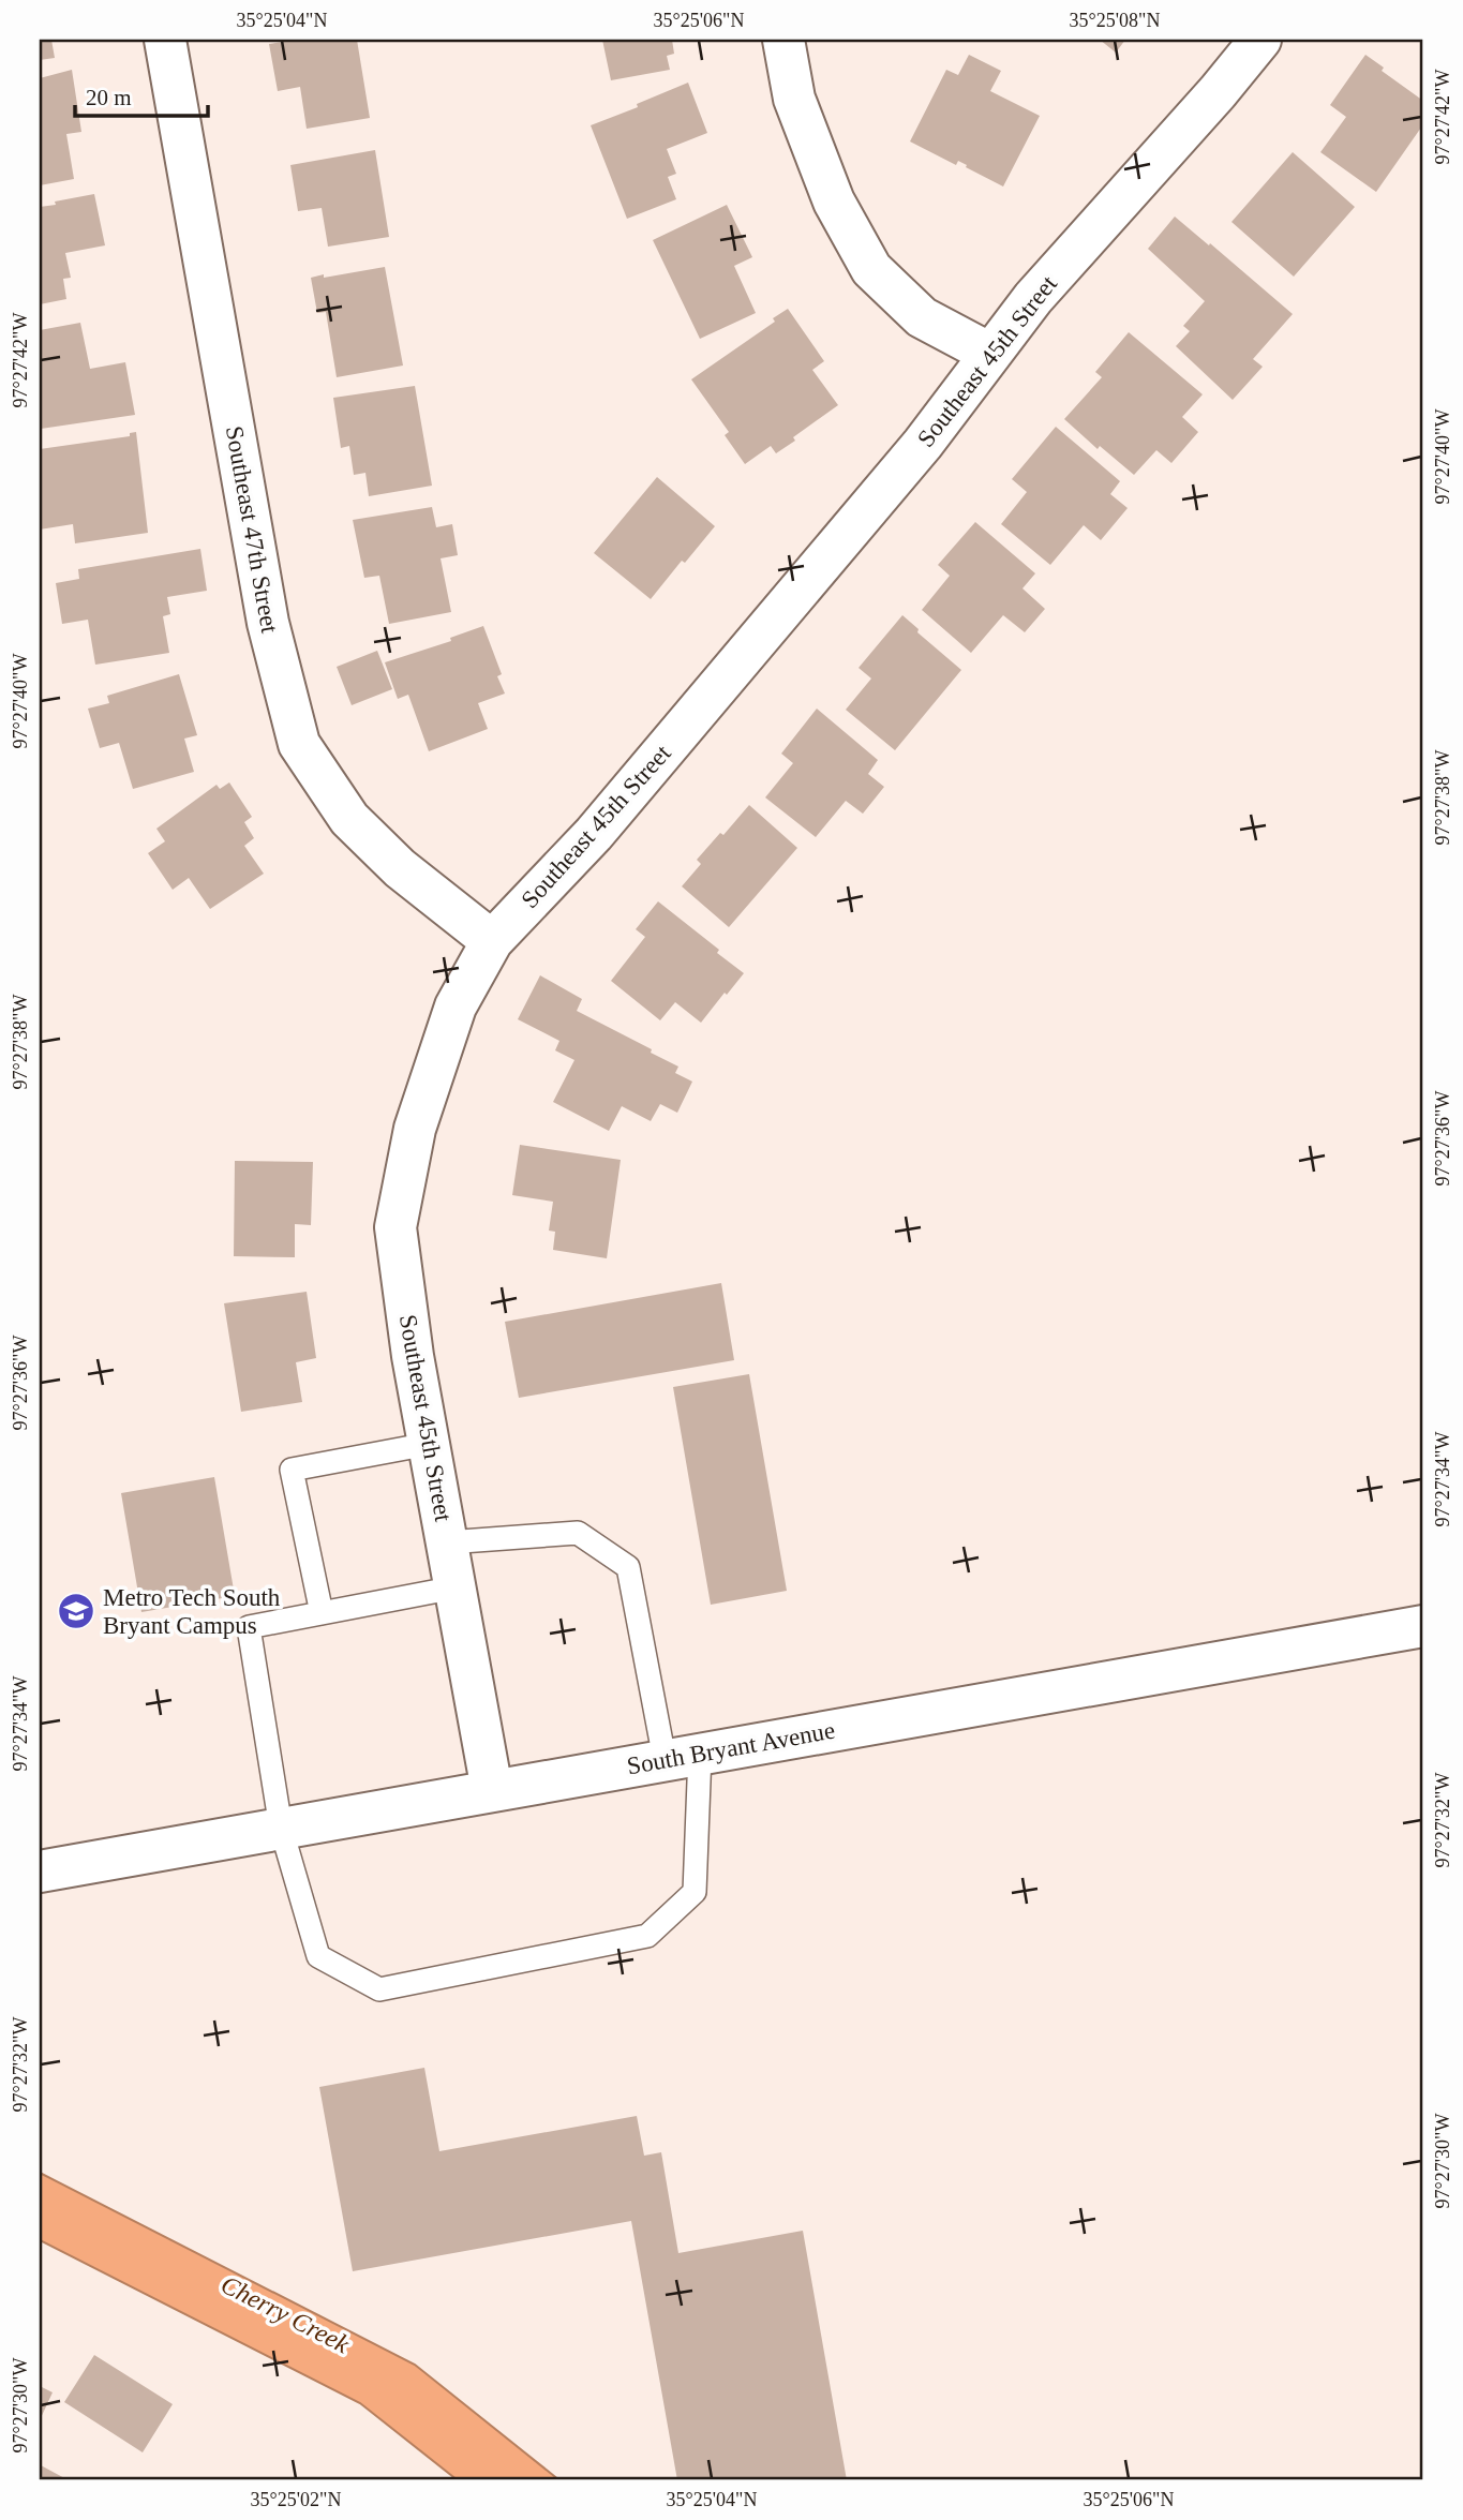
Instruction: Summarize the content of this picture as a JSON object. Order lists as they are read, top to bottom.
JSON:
{
  "streets": {
    "street": ["Southeast 45th Street", "Southeast 47th Street", "South Bryant Avenue"]
  },
  "crossings": [
    ["Southeast 45th Street", "Southeast 47th Street"],
    ["Southeast 45th Street", "South Bryant Avenue"]
  ],
  "water": ["Cherry Creek"],
  "places": {
    "school or university": ["Metro Tech South Bryant Campus"]
  },
  "scale_bar": "20 m",
  "coordinates": [
    "35°25'04\"N",
    "35°25'06\"N",
    "35°25'08\"N",
    "97°27'42\"W",
    "97°27'40\"W",
    "97°27'38\"W",
    "97°27'36\"W",
    "97°27'34\"W",
    "97°27'32\"W",
    "97°27'30\"W",
    "35°25'02\"N"
  ]
}
